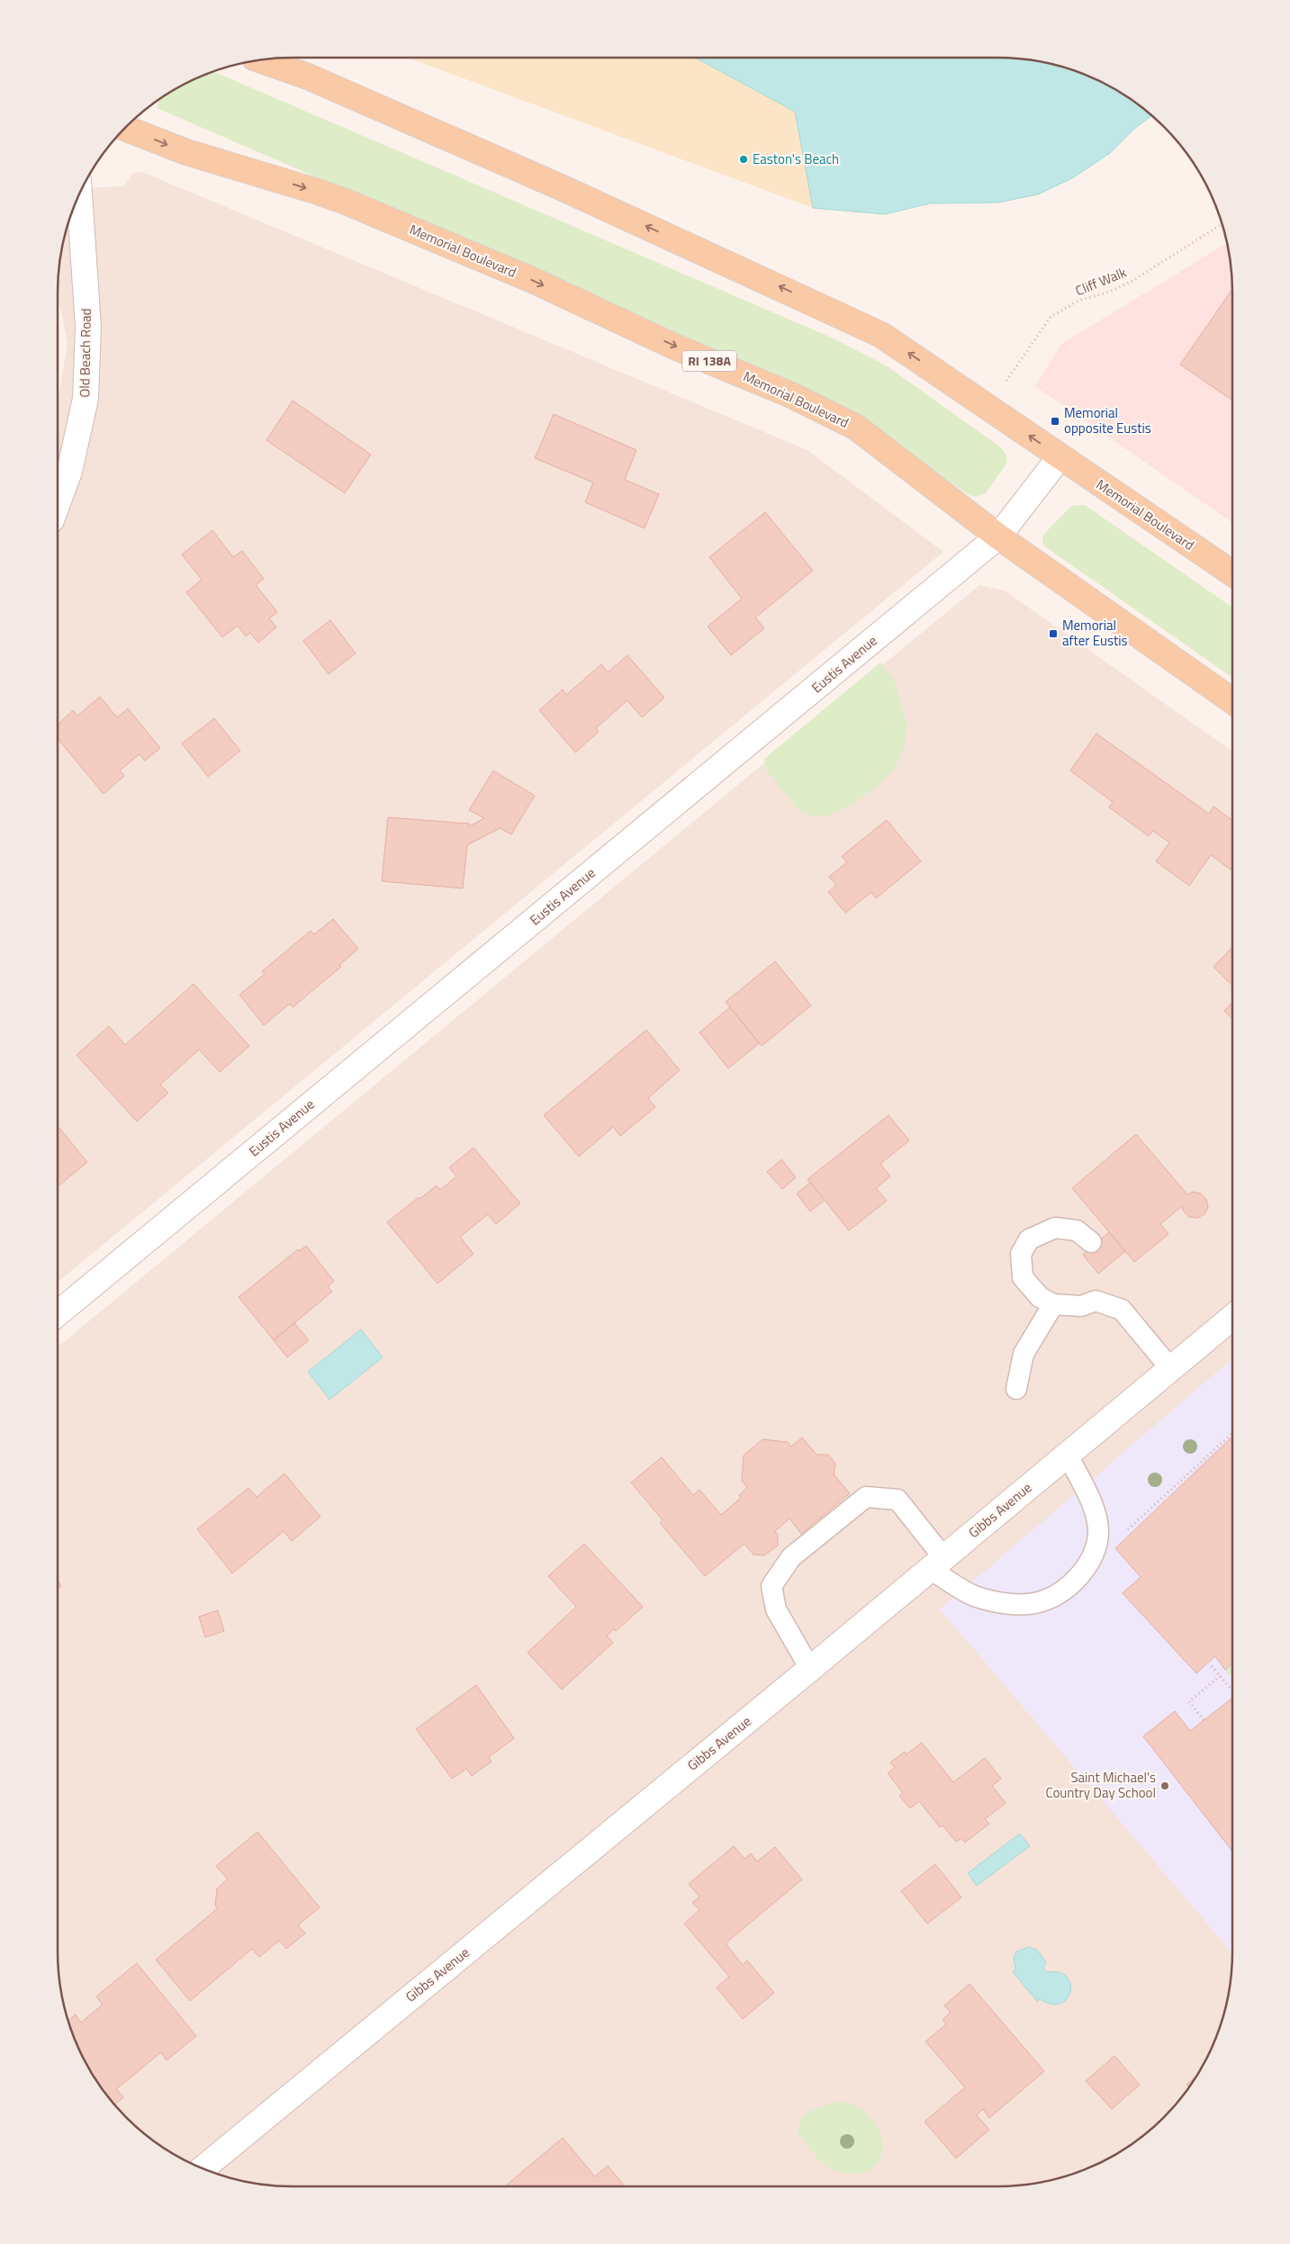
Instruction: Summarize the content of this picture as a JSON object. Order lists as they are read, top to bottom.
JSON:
{
  "streets": {
    "main road": ["Memorial Boulevard", "RI 138A"],
    "street": ["Old Beach Road", "Eustis Avenue", "Gibbs Avenue"],
    "path": ["Cliff Walk"]
  },
  "crossings": [
    ["Memorial Boulevard", "Eustis Avenue"]
  ],
  "places": {
    "other": ["Easton's Beach", "Saint Michael's Country Day School"],
    "transit": ["Memorial opposite Eustis", "Memorial after Eustis"]
  }
}
